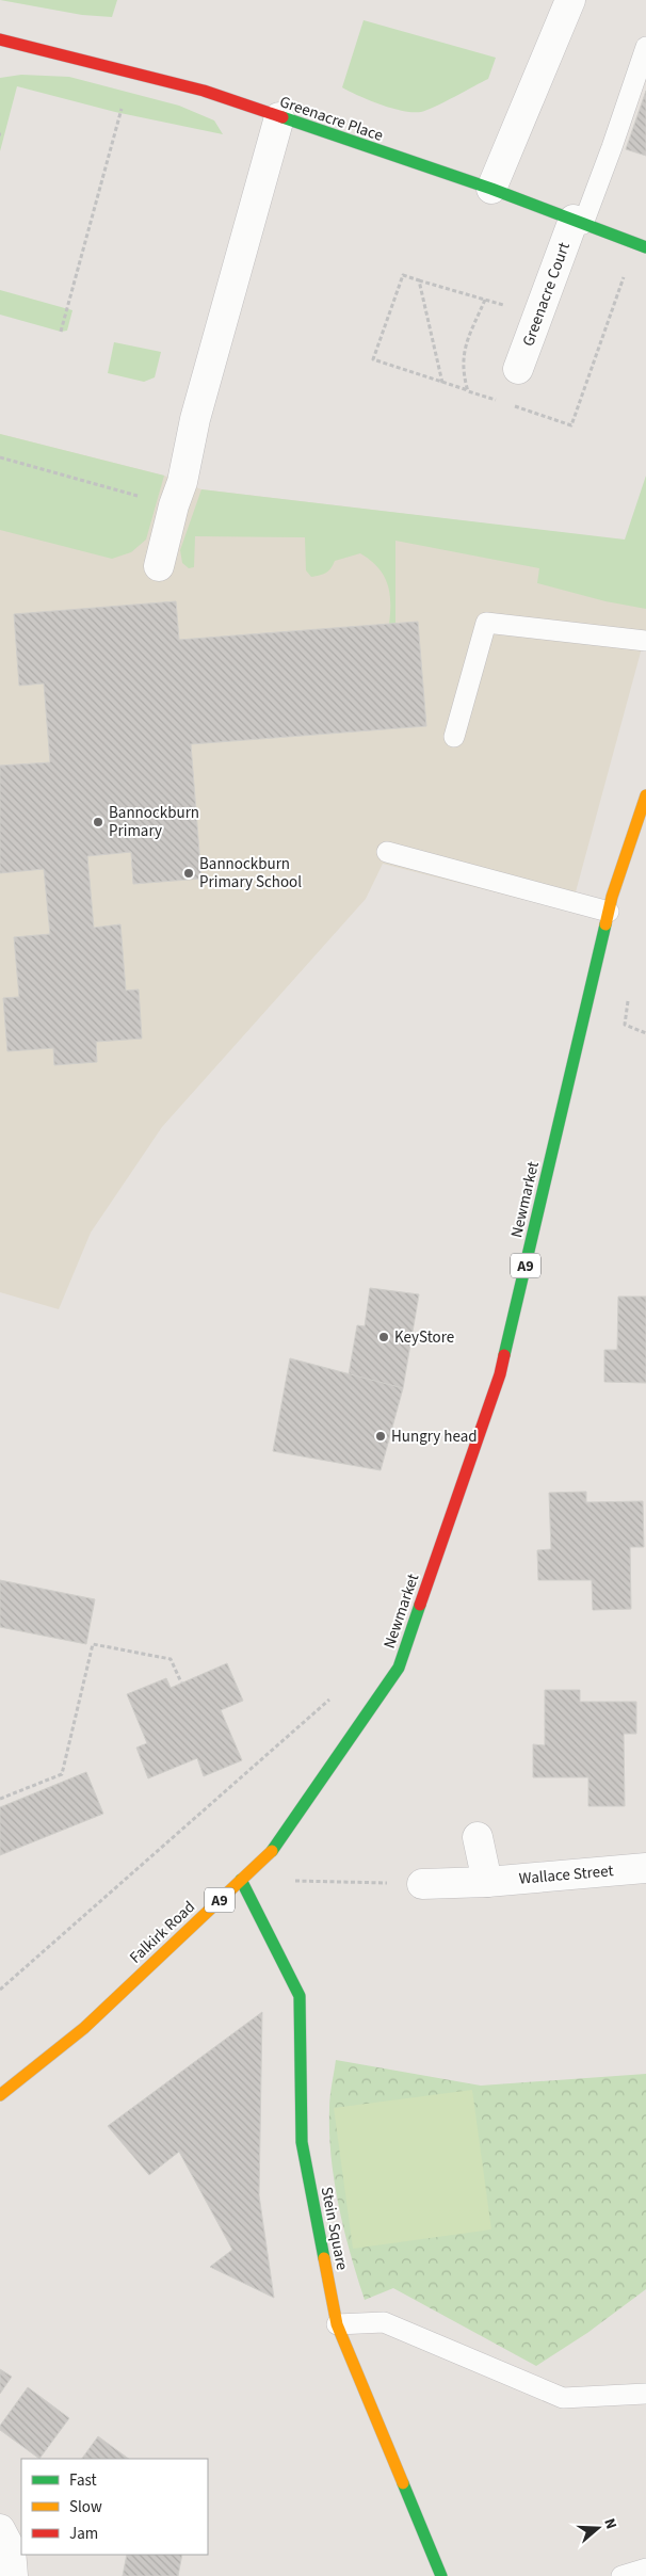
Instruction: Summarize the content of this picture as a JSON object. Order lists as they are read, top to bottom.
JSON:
{
  "streets": {
    "main road": [
      "Greenacre Place",
      "Newmarket",
      "A9",
      "Falkirk Road",
      "Stein Square"
    ],
    "street": ["Greenacre Court", "Wallace Street"]
  },
  "crossings": [
    ["Greenacre Place", "Greenacre Court"],
    ["Newmarket", "Falkirk Road"],
    ["Falkirk Road", "Stein Square"]
  ],
  "places": [
    "Bannockburn Primary",
    "Bannockburn Primary School",
    "KeyStore",
    "Hungry head"
  ],
  "legend": ["Fast", "Slow", "Jam"],
  "north": "right"
}
